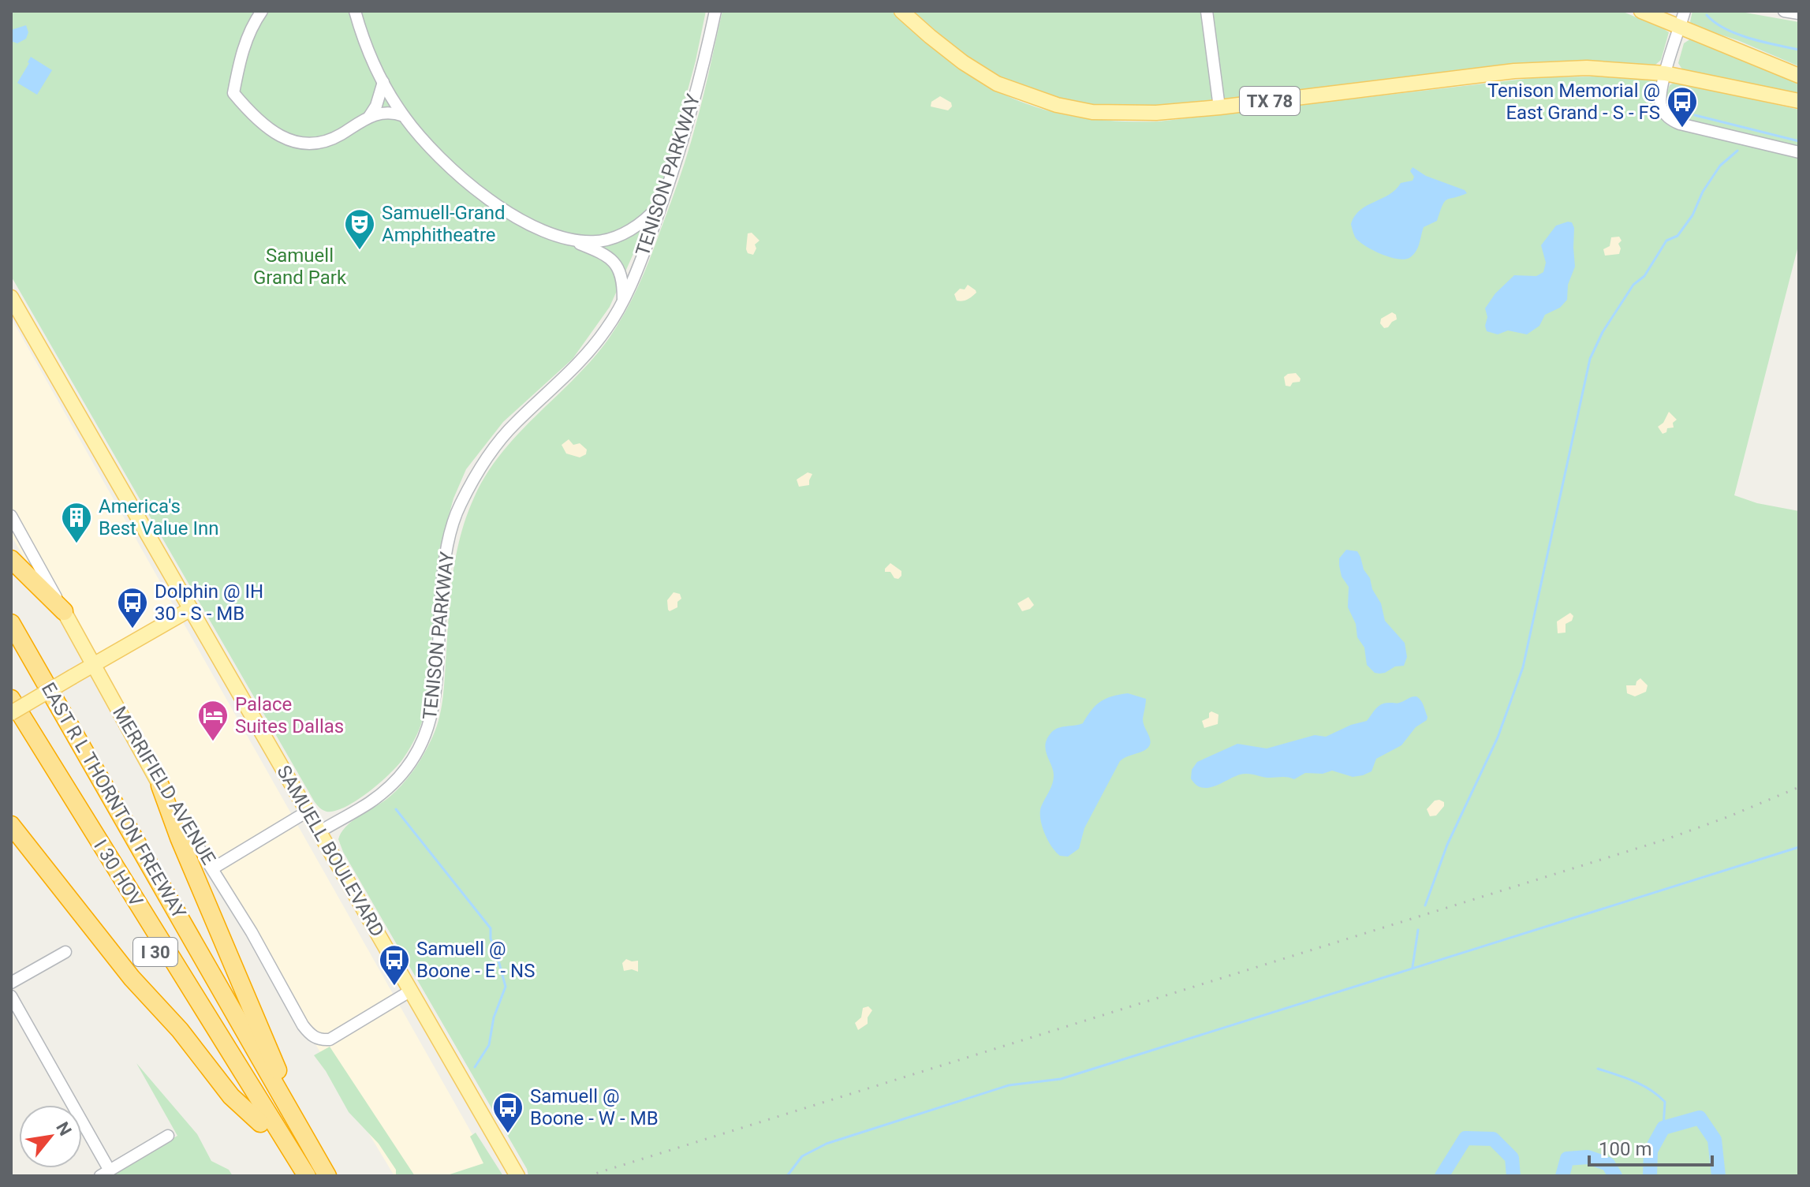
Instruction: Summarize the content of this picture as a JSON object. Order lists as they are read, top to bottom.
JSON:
{
  "streets": {
    "highway": ["EAST R L THORNTON FREEWAY", "I 30 HOV", "I 30"],
    "main road": ["TX 78", "MERRIFIELD AVENUE", "SAMUELL BOULEVARD"],
    "street": ["TENISON PARKWAY"]
  },
  "crossings": [
    ["TENISON PARKWAY", "SAMUELL BOULEVARD"],
    ["MERRIFIELD AVENUE", "SAMUELL BOULEVARD"]
  ],
  "parks": ["Samuell Grand Park"],
  "places": {
    "bus stop": [
      "Tenison Memorial @ East Grand - S - FS",
      "Dolphin @ IH 30 - S - MB",
      "Samuell @ Boone - E - NS",
      "Samuell @ Boone - W - MB"
    ],
    "theatre": ["Samuell-Grand Amphitheatre"],
    "building": ["America's Best Value Inn"],
    "hotel": ["Palace Suites Dallas"]
  },
  "scale_bar": "100 m",
  "north": "top right"
}
